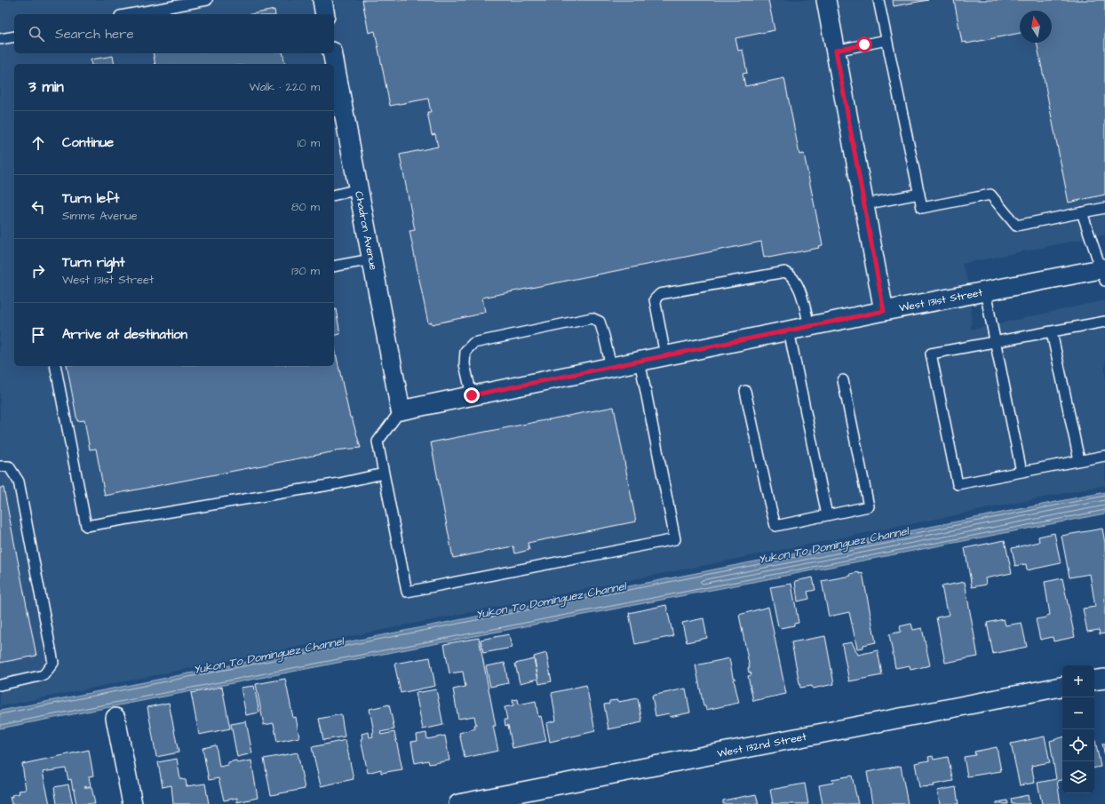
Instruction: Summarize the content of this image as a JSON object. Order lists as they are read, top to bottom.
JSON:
{
  "streets": {
    "street": ["Chadron Avenue", "West 131st Street", "West 132nd Street"]
  },
  "crossings": [
    ["Chadron Avenue", "West 131st Street"]
  ],
  "water": ["Yukon To Dominguez Channel"],
  "north": "top",
  "page": {
    "search": "Search here",
    "heading": ["3 min", "Walk · 220 m"],
    "list": [
      ["Continue", "10 m"],
      ["Turn left", "Simms Avenue", "80 m"],
      ["Turn right", "West 131st Street", "130 m"],
      "Arrive at destination"
    ],
    "map_buttons": ["+", "−"]
  }
}
